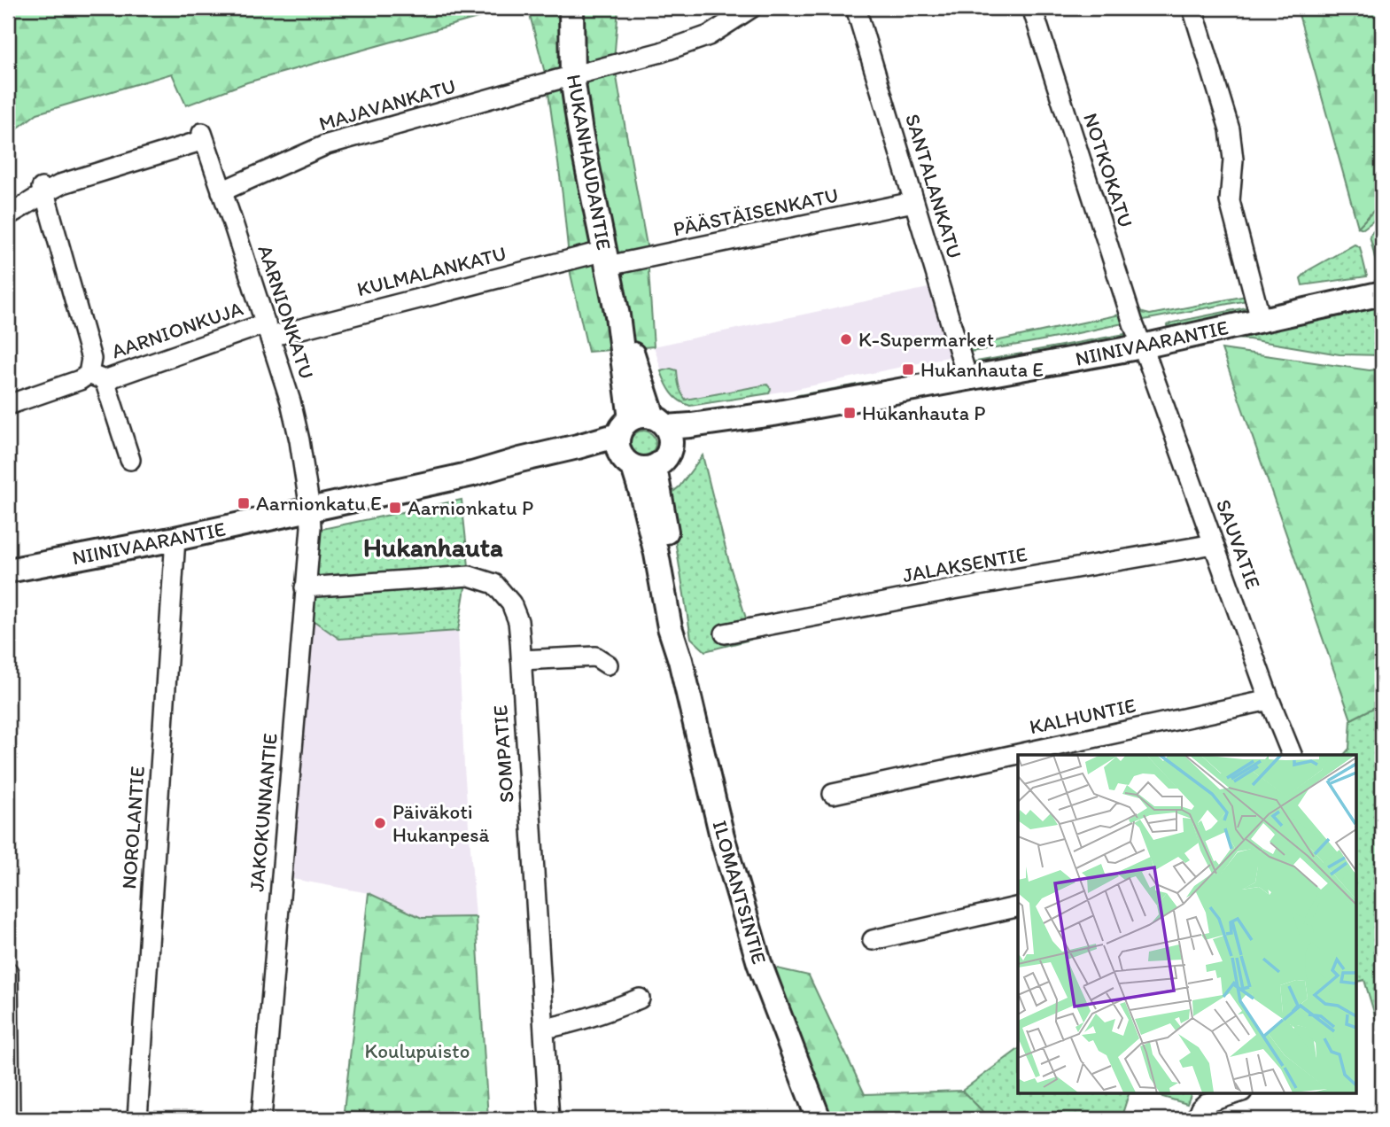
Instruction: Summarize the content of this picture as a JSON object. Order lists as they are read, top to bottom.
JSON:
{
  "streets": {
    "main road": ["HUKANHAUDANTIE", "NIINIVAARANTIE", "ILOMANTSINTIE"],
    "street": [
      "MAJAVANKATU",
      "NOTKOKATU",
      "SANTALANKATU",
      "PÄÄSTÄISENKATU",
      "KULMALANKATU",
      "AARNIONKATU",
      "AARNIONKUJA",
      "SAUVATIE",
      "JALAKSENTIE",
      "KALHUNTIE",
      "SOMPATIE",
      "JAKOKUNNANTIE",
      "NOROLANTIE"
    ]
  },
  "crossings": [
    ["MAJAVANKATU", "HUKANHAUDANTIE"],
    ["MAJAVANKATU", "AARNIONKATU"],
    ["HUKANHAUDANTIE", "PÄÄSTÄISENKATU"],
    ["HUKANHAUDANTIE", "KULMALANKATU"],
    ["HUKANHAUDANTIE", "NIINIVAARANTIE"],
    ["HUKANHAUDANTIE", "ILOMANTSINTIE"],
    ["NOTKOKATU", "NIINIVAARANTIE"],
    ["NOTKOKATU", "SAUVATIE"],
    ["SANTALANKATU", "PÄÄSTÄISENKATU"],
    ["SANTALANKATU", "NIINIVAARANTIE"],
    ["PÄÄSTÄISENKATU", "KULMALANKATU"],
    ["KULMALANKATU", "AARNIONKATU"],
    ["KULMALANKATU", "AARNIONKUJA"],
    ["AARNIONKATU", "AARNIONKUJA"],
    ["AARNIONKATU", "NIINIVAARANTIE"],
    ["AARNIONKATU", "JAKOKUNNANTIE"],
    ["NIINIVAARANTIE", "SAUVATIE"],
    ["NIINIVAARANTIE", "JAKOKUNNANTIE"],
    ["NIINIVAARANTIE", "NOROLANTIE"],
    ["NIINIVAARANTIE", "ILOMANTSINTIE"],
    ["SAUVATIE", "JALAKSENTIE"],
    ["SAUVATIE", "KALHUNTIE"],
    ["SOMPATIE", "JAKOKUNNANTIE"]
  ],
  "districts": ["Hukanhauta"],
  "parks": ["Koulupuisto"],
  "places": {
    "other": ["K-Supermarket", "Päiväkoti Hukanpesä"],
    "transit": [
      "Hukanhauta E",
      "Hukanhauta P",
      "Aarnionkatu E",
      "Aarnionkatu P"
    ]
  }
}
